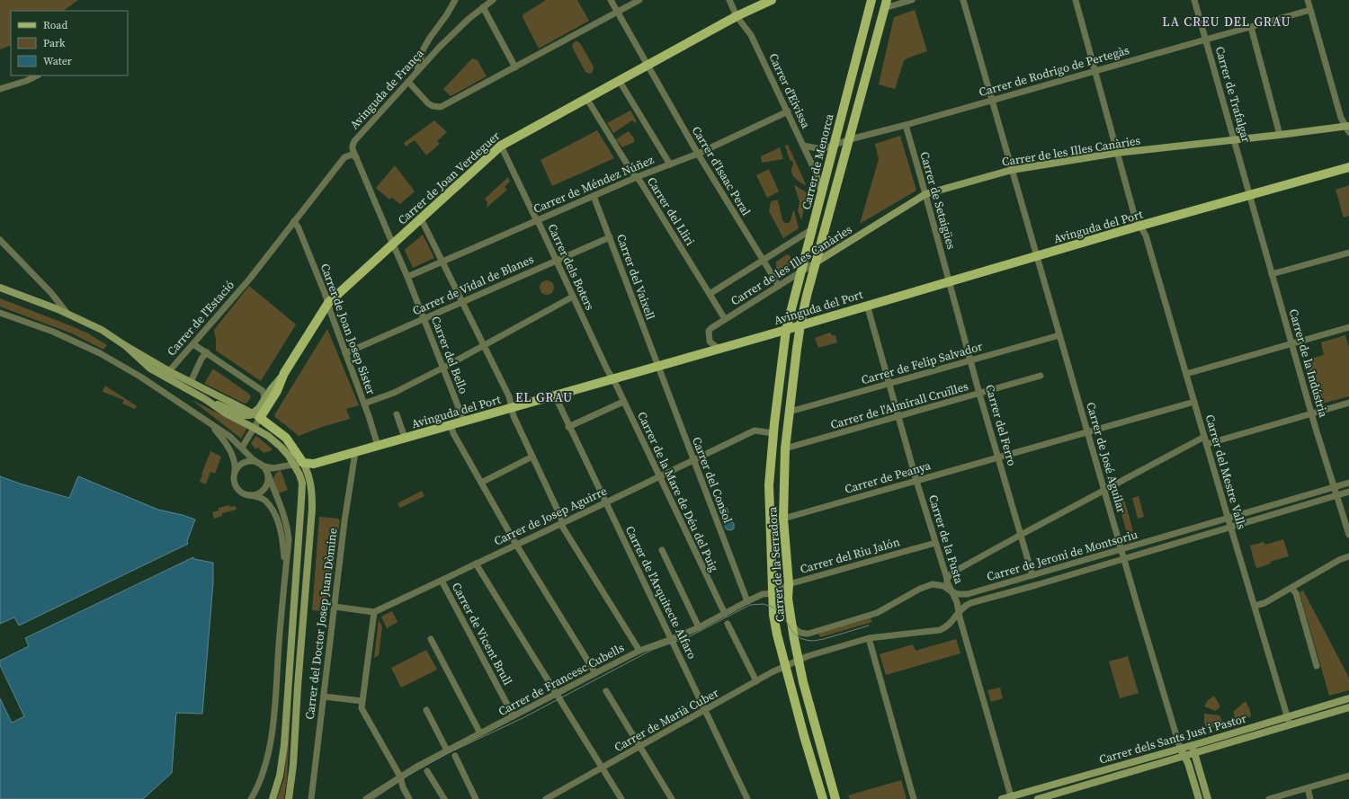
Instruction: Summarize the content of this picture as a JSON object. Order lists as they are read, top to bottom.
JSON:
{
  "streets": {
    "main road": [
      "Carrer de Menorca",
      "Carrer de Joan Verdeguer",
      "Avinguda del Port",
      "Carrer de la Serradora"
    ],
    "street": [
      "Carrer de Rodrigo de Pertegàs",
      "Avinguda de França",
      "Carrer d'Eivissa",
      "Carrer de Trafalgar",
      "Carrer de les Illes Canàries",
      "Carrer d'Isaac Peral",
      "Carrer de Méndez Núñez",
      "Carrer de Setaigües",
      "Carrer del Lliri",
      "Carrer dels Boters",
      "Carrer del Vaixell",
      "Carrer de Vidal de Blanes",
      "Carrer de l'Estació",
      "Carrer de Joan Josep Sister",
      "Carrer del Bello",
      "Carrer de Felip Salvador",
      "Carrer de la Indústria",
      "Carrer de l'Almirall Cruïlles",
      "Carrer del Ferro",
      "Carrer de José Aguilar",
      "Carrer del Mestre Valls",
      "Carrer de Peanya",
      "Carrer del Consol",
      "Carrer de la Mare de Déu del Puig",
      "Carrer de Josep Aguirre",
      "Carrer de la Fusta",
      "Carrer del Riu Jalón",
      "Carrer de Jeroni de Montsoriu",
      "Carrer de l'Arquitecte Alfaro",
      "Carrer del Doctor Josep Juan Dòmine",
      "Carrer de Vicent Brull",
      "Carrer de Francesc Cubells",
      "Carrer de Marià Cuber",
      "Carrer dels Sants Just i Pastor"
    ]
  },
  "crossings": [
    ["Carrer de Rodrigo de Pertegàs", "Carrer d'Eivissa"],
    ["Carrer de Rodrigo de Pertegàs", "Carrer de Trafalgar"],
    ["Carrer de Rodrigo de Pertegàs", "Carrer de Menorca"],
    ["Carrer de Rodrigo de Pertegàs", "Carrer de Setaigües"],
    ["Carrer de Rodrigo de Pertegàs", "Carrer de José Aguilar"],
    ["Carrer de Rodrigo de Pertegàs", "Carrer del Mestre Valls"],
    ["Avinguda de França", "Carrer del Bello"],
    ["Carrer d'Eivissa", "Carrer de Menorca"],
    ["Carrer d'Eivissa", "Carrer de Joan Verdeguer"],
    ["Carrer d'Eivissa", "Carrer de Méndez Núñez"],
    ["Carrer de Trafalgar", "Carrer de les Illes Canàries"],
    ["Carrer de Trafalgar", "Avinguda del Port"],
    ["Carrer de Trafalgar", "Carrer de la Indústria"],
    ["Carrer de les Illes Canàries", "Carrer de Menorca"],
    ["Carrer de les Illes Canàries", "Carrer d'Isaac Peral"],
    ["Carrer de les Illes Canàries", "Carrer de Setaigües"],
    ["Carrer de les Illes Canàries", "Carrer del Lliri"],
    ["Carrer de les Illes Canàries", "Avinguda del Port"],
    ["Carrer de les Illes Canàries", "Carrer de José Aguilar"],
    ["Carrer de les Illes Canàries", "Carrer del Mestre Valls"],
    ["Carrer de Menorca", "Avinguda del Port"],
    ["Carrer de Menorca", "Carrer de la Serradora"],
    ["Carrer d'Isaac Peral", "Carrer de Joan Verdeguer"],
    ["Carrer d'Isaac Peral", "Carrer de Méndez Núñez"],
    ["Carrer de Joan Verdeguer", "Carrer del Lliri"],
    ["Carrer de Joan Verdeguer", "Carrer dels Boters"],
    ["Carrer de Joan Verdeguer", "Carrer de Joan Josep Sister"],
    ["Carrer de Joan Verdeguer", "Carrer del Bello"],
    ["Carrer de Méndez Núñez", "Carrer del Lliri"],
    ["Carrer de Méndez Núñez", "Carrer dels Boters"],
    ["Carrer de Méndez Núñez", "Carrer del Vaixell"],
    ["Carrer de Méndez Núñez", "Carrer del Bello"],
    ["Carrer de Setaigües", "Avinguda del Port"],
    ["Carrer de Setaigües", "Carrer del Ferro"],
    ["Avinguda del Port", "Carrer dels Boters"],
    ["Avinguda del Port", "Carrer del Vaixell"],
    ["Avinguda del Port", "Carrer de Joan Josep Sister"],
    ["Avinguda del Port", "Carrer del Bello"],
    ["Avinguda del Port", "Carrer de la Indústria"],
    ["Avinguda del Port", "Carrer del Ferro"],
    ["Avinguda del Port", "Carrer de José Aguilar"],
    ["Avinguda del Port", "Carrer del Mestre Valls"],
    ["Avinguda del Port", "Carrer del Consol"],
    ["Avinguda del Port", "Carrer de la Mare de Déu del Puig"],
    ["Avinguda del Port", "Carrer de la Fusta"],
    ["Avinguda del Port", "Carrer de la Serradora"],
    ["Avinguda del Port", "Carrer de l'Arquitecte Alfaro"],
    ["Avinguda del Port", "Carrer del Doctor Josep Juan Dòmine"],
    ["Carrer dels Boters", "Carrer de Vidal de Blanes"],
    ["Carrer dels Boters", "Carrer de la Mare de Déu del Puig"],
    ["Carrer del Vaixell", "Carrer de Vidal de Blanes"],
    ["Carrer del Vaixell", "Carrer del Consol"],
    ["Carrer de Vidal de Blanes", "Carrer de Joan Josep Sister"],
    ["Carrer de Vidal de Blanes", "Carrer del Bello"],
    ["Carrer de l'Estació", "Carrer de Joan Josep Sister"],
    ["Carrer de Felip Salvador", "Carrer del Ferro"],
    ["Carrer de Felip Salvador", "Carrer de José Aguilar"],
    ["Carrer de Felip Salvador", "Carrer de la Fusta"],
    ["Carrer de Felip Salvador", "Carrer de la Serradora"],
    ["Carrer de la Indústria", "Carrer de Jeroni de Montsoriu"],
    ["Carrer de l'Almirall Cruïlles", "Carrer del Ferro"],
    ["Carrer de l'Almirall Cruïlles", "Carrer de la Fusta"],
    ["Carrer de l'Almirall Cruïlles", "Carrer de la Serradora"],
    ["Carrer del Ferro", "Carrer de Peanya"],
    ["Carrer del Ferro", "Carrer de Jeroni de Montsoriu"],
    ["Carrer de José Aguilar", "Carrer de Peanya"],
    ["Carrer de José Aguilar", "Carrer de Jeroni de Montsoriu"],
    ["Carrer de José Aguilar", "Carrer dels Sants Just i Pastor"],
    ["Carrer del Mestre Valls", "Carrer de Peanya"],
    ["Carrer del Mestre Valls", "Carrer de Jeroni de Montsoriu"],
    ["Carrer del Mestre Valls", "Carrer dels Sants Just i Pastor"],
    ["Carrer de Peanya", "Carrer de la Fusta"],
    ["Carrer de Peanya", "Carrer de la Serradora"],
    ["Carrer del Consol", "Carrer de Josep Aguirre"],
    ["Carrer del Consol", "Carrer de Francesc Cubells"],
    ["Carrer de la Mare de Déu del Puig", "Carrer de Josep Aguirre"],
    ["Carrer de la Mare de Déu del Puig", "Carrer de Francesc Cubells"],
    ["Carrer de Josep Aguirre", "Carrer de la Serradora"],
    ["Carrer de Josep Aguirre", "Carrer de l'Arquitecte Alfaro"],
    ["Carrer de Josep Aguirre", "Carrer de Vicent Brull"],
    ["Carrer de la Fusta", "Carrer del Riu Jalón"],
    ["Carrer de la Fusta", "Carrer de Jeroni de Montsoriu"],
    ["Carrer de la Fusta", "Carrer dels Sants Just i Pastor"],
    ["Carrer del Riu Jalón", "Carrer de la Serradora"],
    ["Carrer del Riu Jalón", "Carrer de Francesc Cubells"],
    ["Carrer de Jeroni de Montsoriu", "Carrer de la Serradora"],
    ["Carrer de Jeroni de Montsoriu", "Carrer de Marià Cuber"],
    ["Carrer de la Serradora", "Carrer de Francesc Cubells"],
    ["Carrer de la Serradora", "Carrer de Marià Cuber"],
    ["Carrer de l'Arquitecte Alfaro", "Carrer de Francesc Cubells"],
    ["Carrer de l'Arquitecte Alfaro", "Carrer de Marià Cuber"],
    ["Carrer de Vicent Brull", "Carrer de Francesc Cubells"]
  ],
  "districts": ["LA CREU DEL GRAU", "EL GRAU"],
  "legend": ["Road", "Park", "Water"]
}
